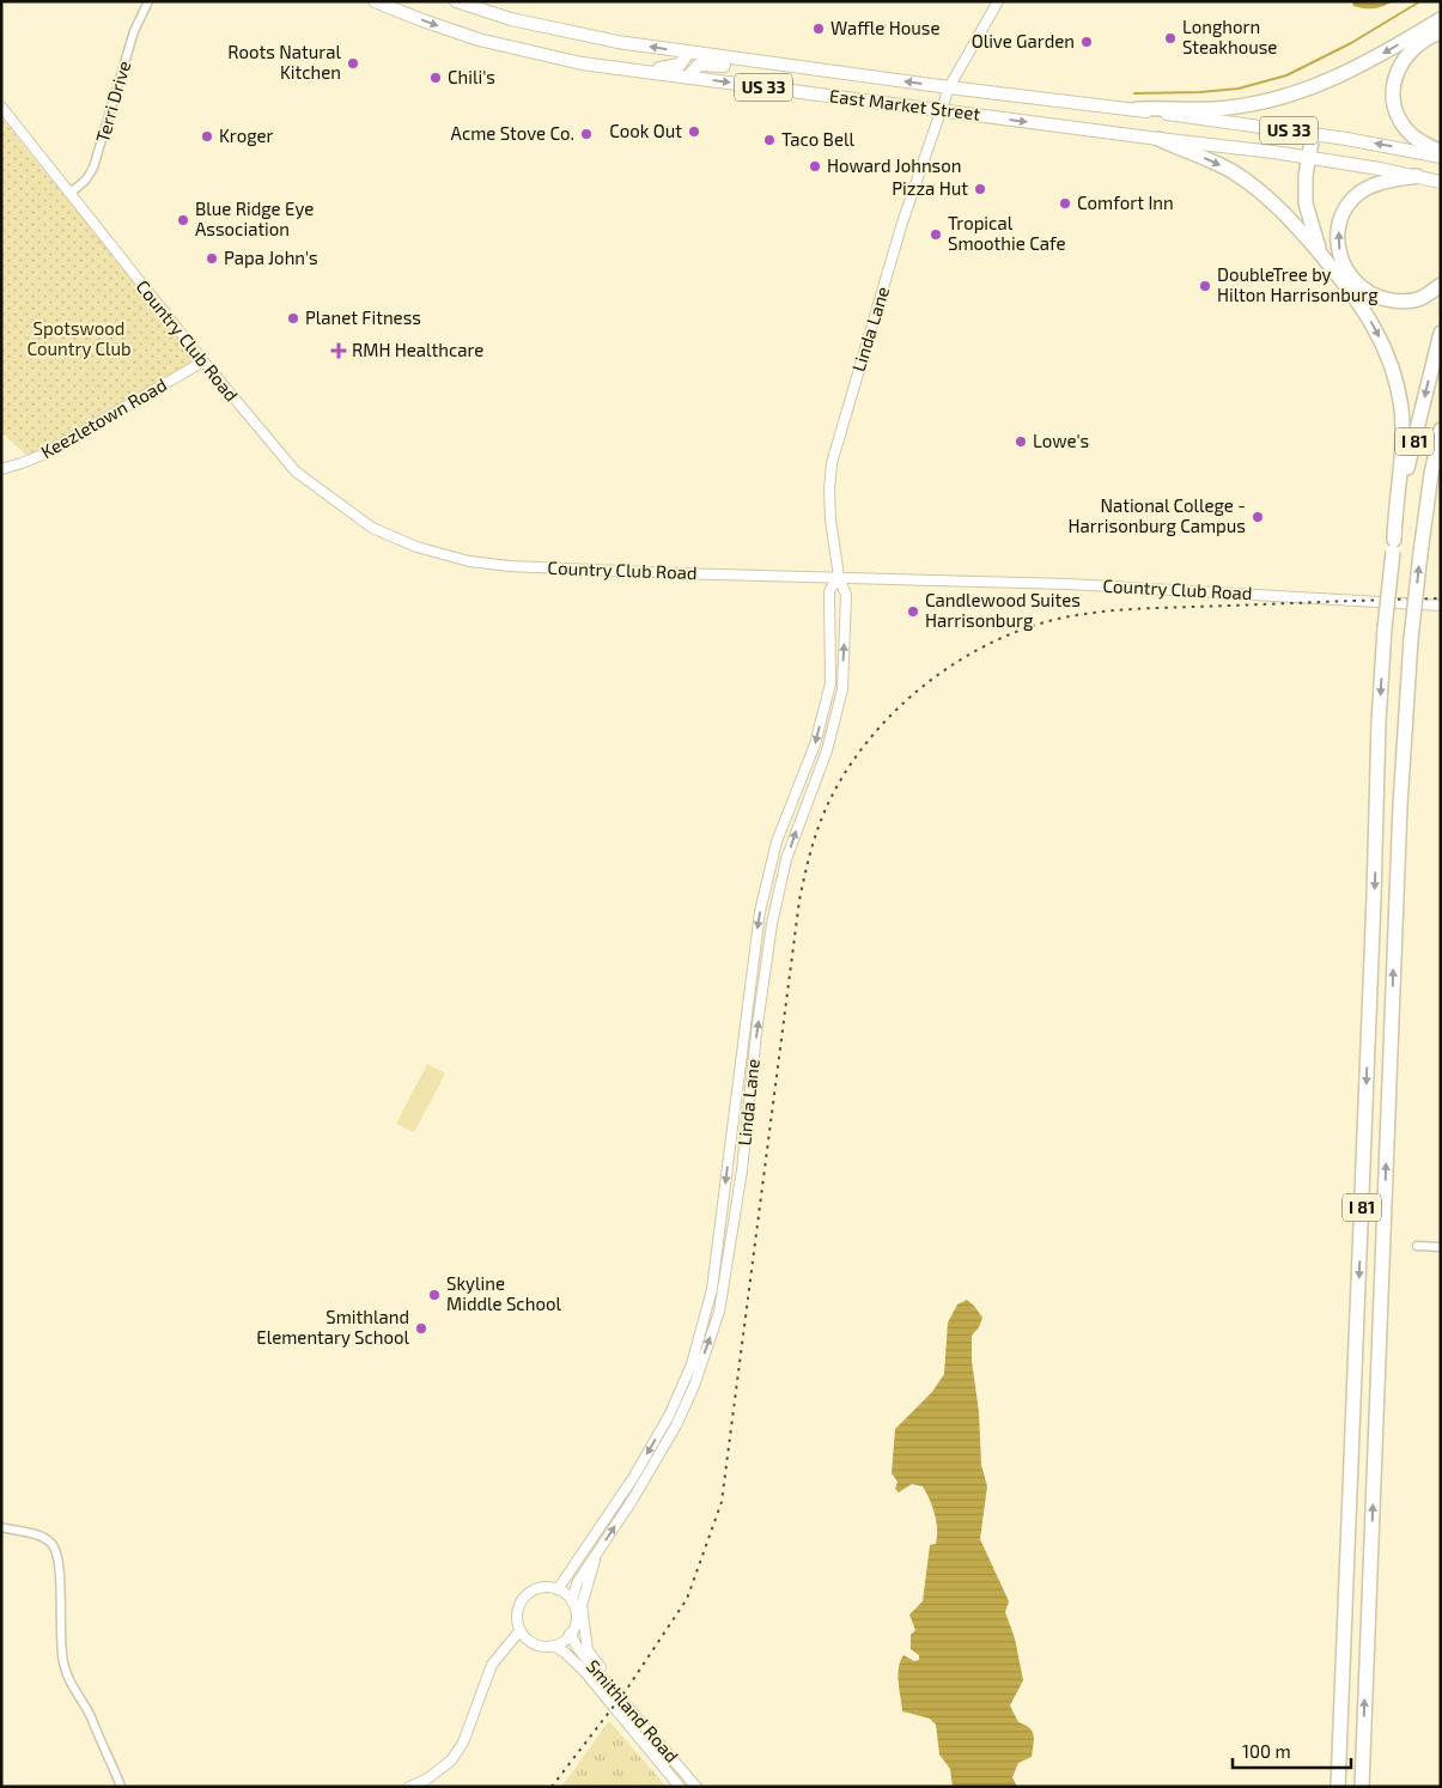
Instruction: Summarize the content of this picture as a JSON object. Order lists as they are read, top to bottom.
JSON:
{
  "streets": {
    "highway": ["US 33", "East Market Street", "I 81"],
    "street": [
      "Terri Drive",
      "Linda Lane",
      "Country Club Road",
      "Keezletown Road",
      "Smithland Road"
    ]
  },
  "crossings": [
    ["Terri Drive", "Country Club Road"],
    ["East Market Street", "Linda Lane"],
    ["Linda Lane", "Country Club Road"],
    ["Linda Lane", "Smithland Road"],
    ["Country Club Road", "Keezletown Road"]
  ],
  "parks": ["Spotswood Country Club"],
  "places": {
    "other": [
      "Waffle House",
      "Longhorn Steakhouse",
      "Olive Garden",
      "Roots Natural Kitchen",
      "Chili's",
      "Cook Out",
      "Acme Stove Co.",
      "Kroger",
      "Taco Bell",
      "Howard Johnson",
      "Pizza Hut",
      "Comfort Inn",
      "Blue Ridge Eye Association",
      "Tropical Smoothie Cafe",
      "Papa John's",
      "DoubleTree by Hilton Harrisonburg",
      "Planet Fitness",
      "Lowe's",
      "National College - Harrisonburg Campus",
      "Candlewood Suites Harrisonburg",
      "Skyline Middle School",
      "Smithland Elementary School"
    ],
    "health": ["RMH Healthcare"]
  },
  "scale_bar": "100 m"
}
